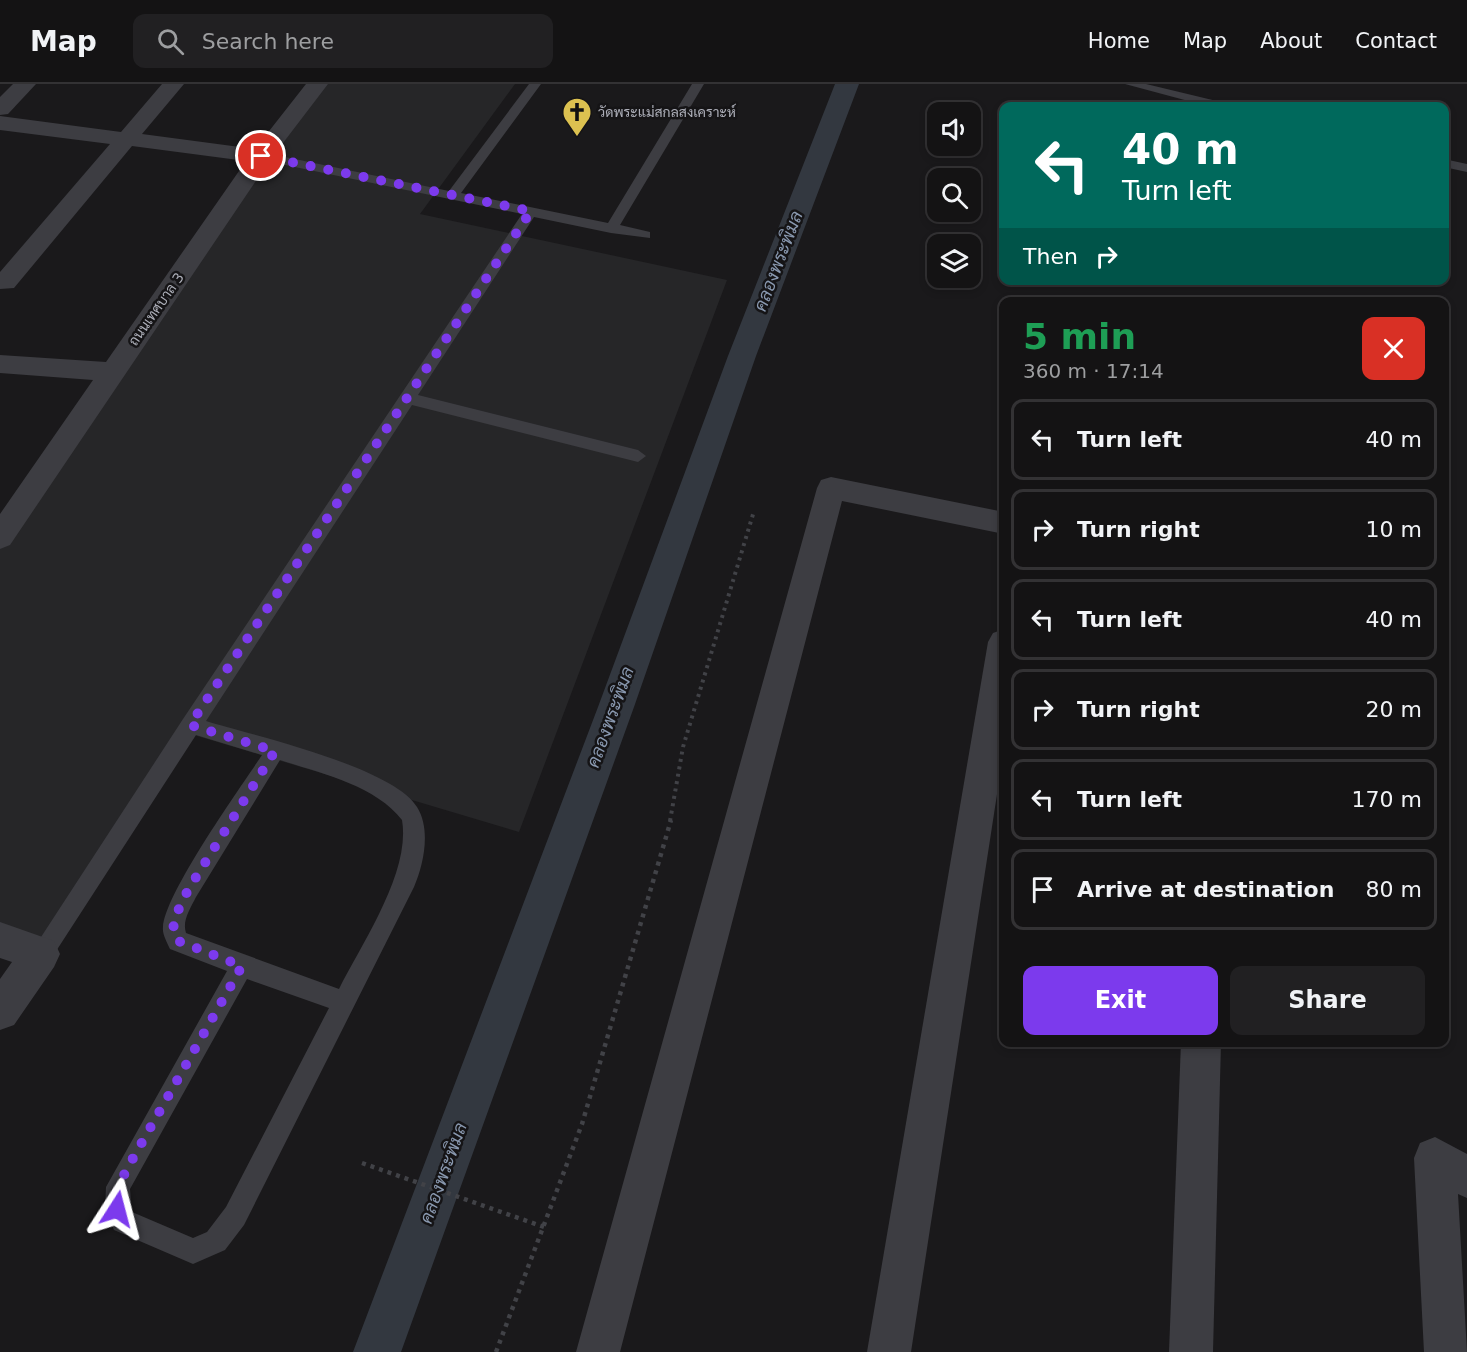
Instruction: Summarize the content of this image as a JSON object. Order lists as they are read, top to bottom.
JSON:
{
  "streets": {
    "street": ["ถนนเทศบาล 3"]
  },
  "water": ["คลองพระพิมล"],
  "places": {
    "church": ["วัดพระแม่สกลสงเคราะห์"]
  },
  "page": {
    "header": "Map",
    "search": "Search here",
    "nav": [
      "Home",
      "Map",
      "About",
      "Contact"
    ],
    "turn": ["40 m", "Turn left"],
    "then": "Then",
    "heading": ["5 min", "360 m · 17:14"],
    "list": [
      {
        "name": "Turn left",
        "value": "40 m"
      },
      {
        "name": "Turn right",
        "value": "10 m"
      },
      {
        "name": "Turn left",
        "value": "40 m"
      },
      {
        "name": "Turn right",
        "value": "20 m"
      },
      {
        "name": "Turn left",
        "value": "170 m"
      },
      {
        "name": "Arrive at destination",
        "value": "80 m"
      }
    ],
    "buttons": ["Exit", "Share"]
  }
}
